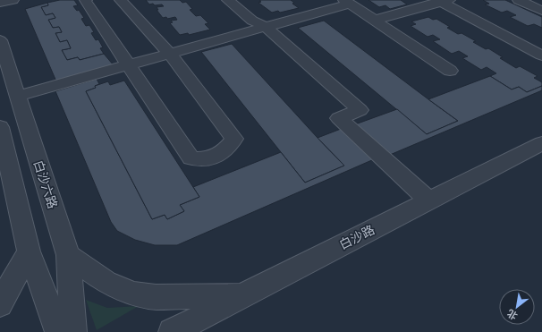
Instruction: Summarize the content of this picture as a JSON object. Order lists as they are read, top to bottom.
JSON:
{
  "streets": {
    "street": ["白沙六路", "白沙路"]
  },
  "north": "bottom left"
}
